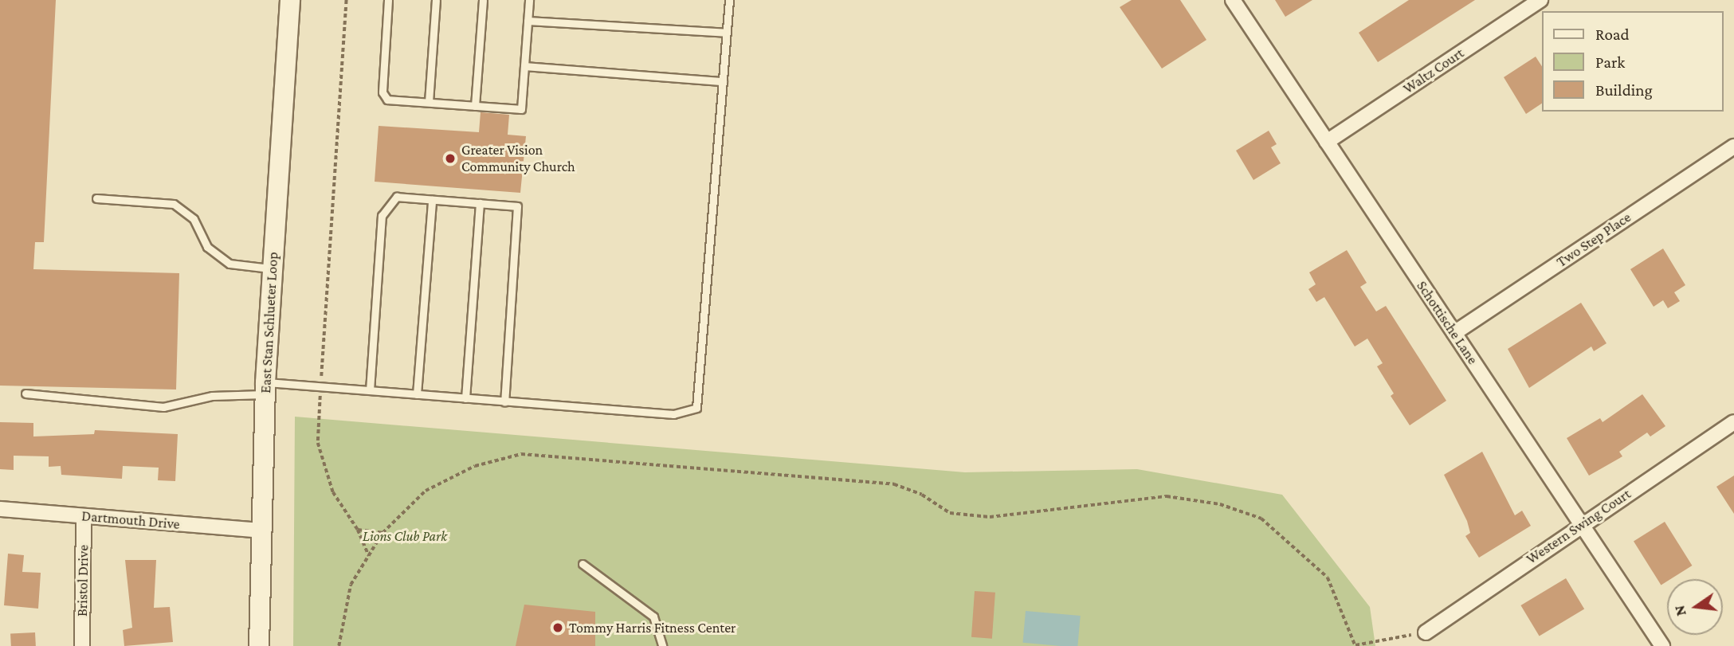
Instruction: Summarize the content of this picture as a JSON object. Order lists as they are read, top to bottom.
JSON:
{
  "streets": {
    "main road": ["East Stan Schlueter Loop"],
    "street": [
      "Waltz Court",
      "Two Step Place",
      "Schottische Lane",
      "Dartmouth Drive",
      "Western Swing Court",
      "Bristol Drive"
    ]
  },
  "crossings": [
    ["Waltz Court", "Schottische Lane"],
    ["Two Step Place", "Schottische Lane"],
    ["East Stan Schlueter Loop", "Dartmouth Drive"],
    ["Schottische Lane", "Western Swing Court"],
    ["Dartmouth Drive", "Bristol Drive"]
  ],
  "parks": ["Lions Club Park"],
  "places": ["Greater Vision Community Church", "Tommy Harris Fitness Center"],
  "legend": ["Road", "Park", "Building"],
  "north": "left"
}
